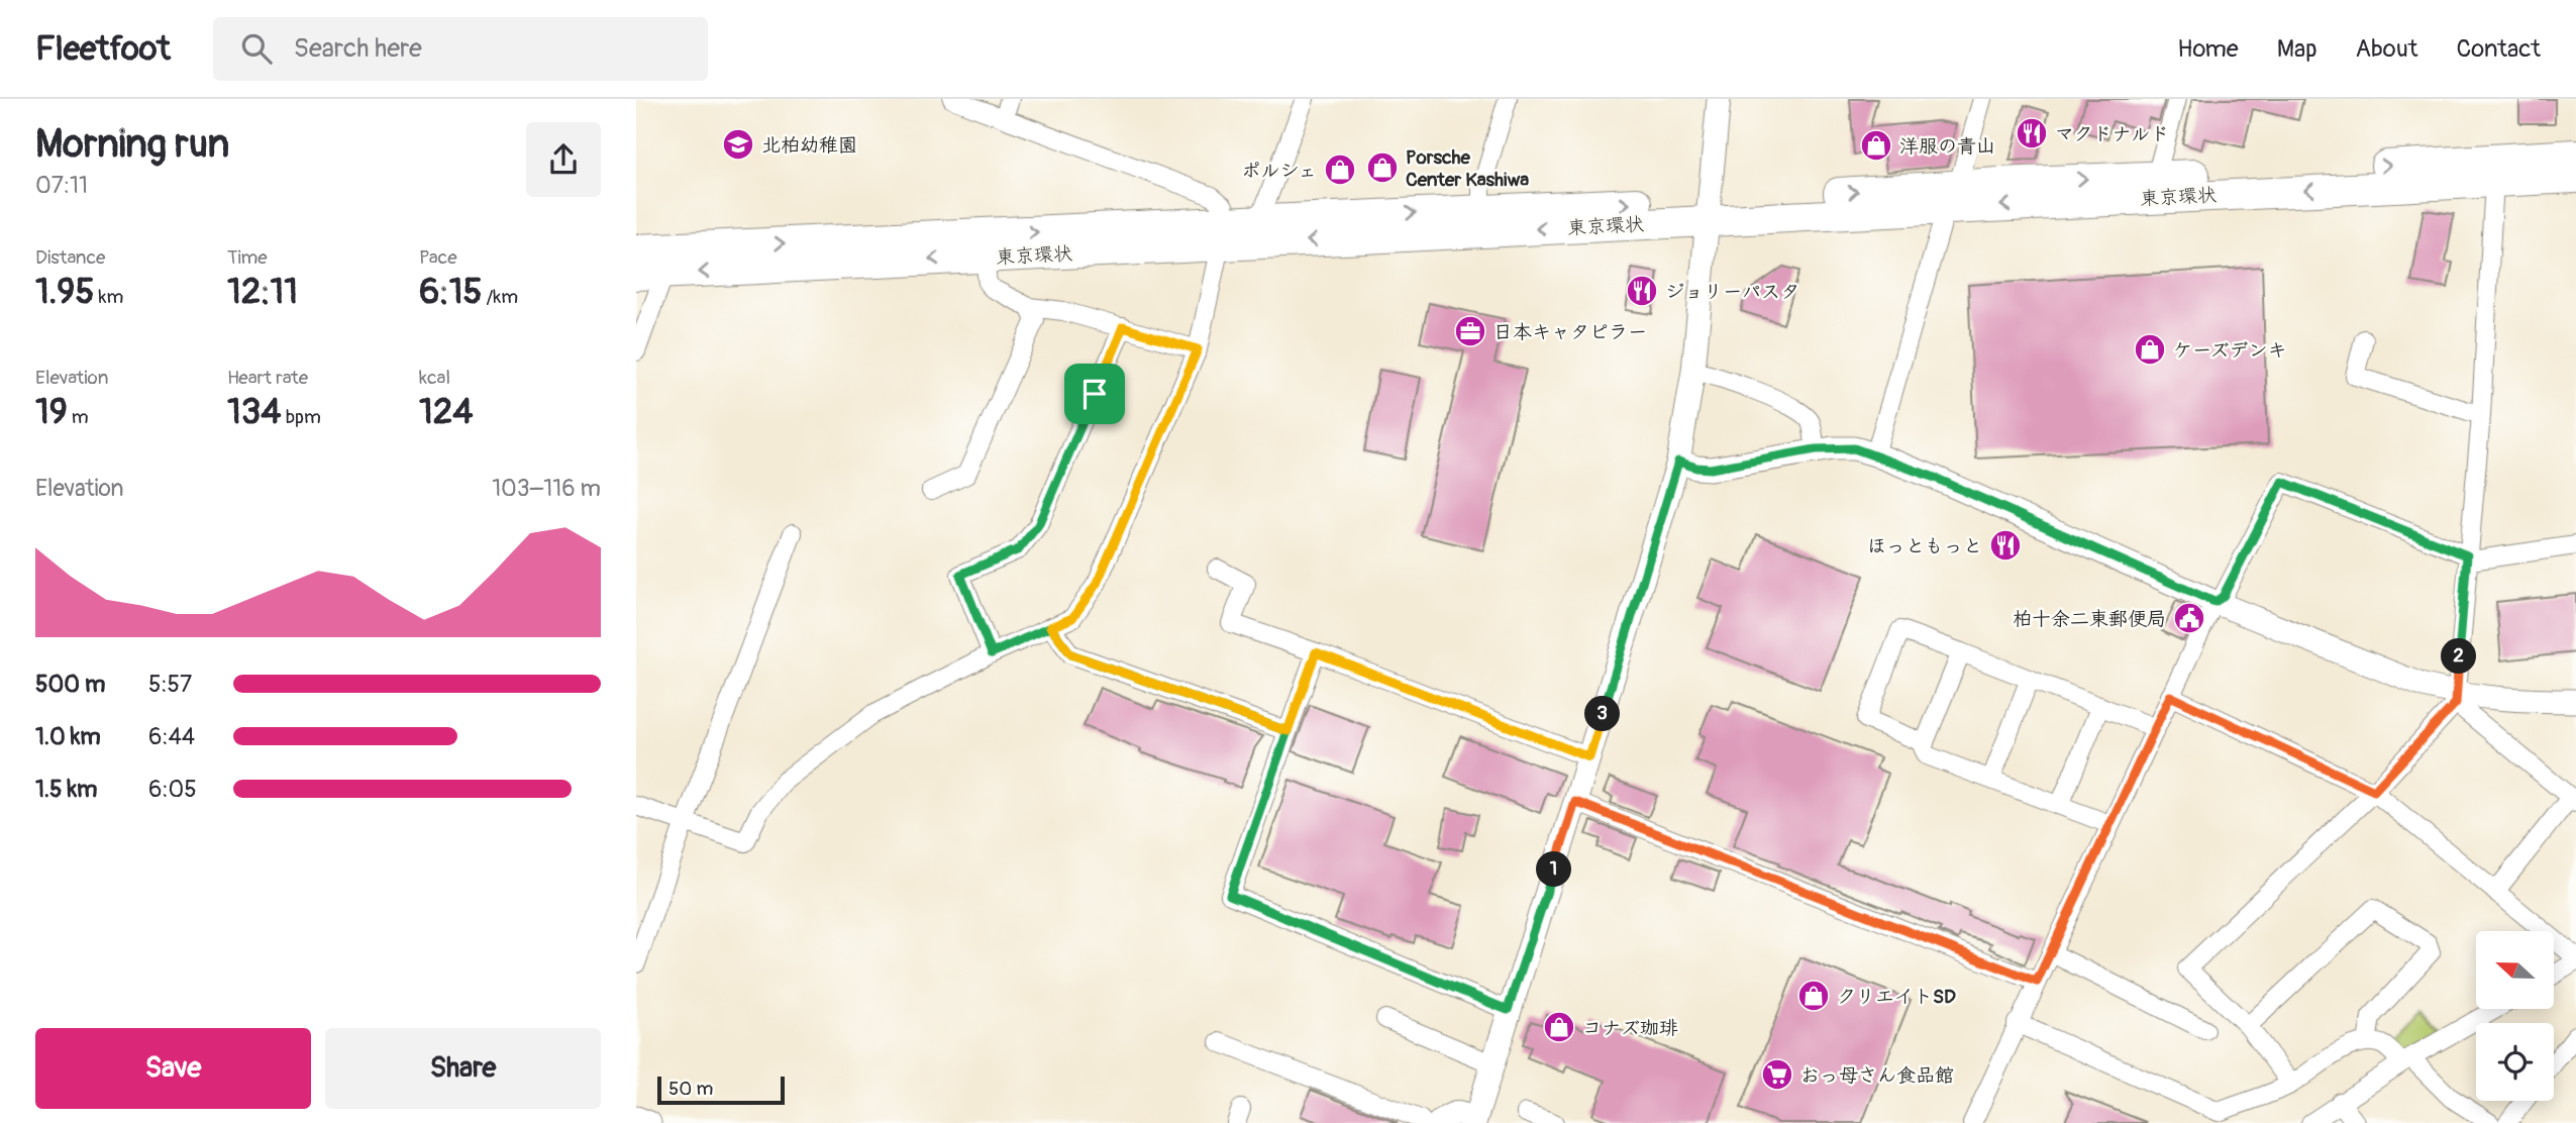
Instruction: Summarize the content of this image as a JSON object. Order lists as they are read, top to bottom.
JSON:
{
  "streets": {
    "highway": ["東京環状"]
  },
  "places": {
    "restaurant": ["マクドナルド", "ジョリーパスタ", "ほっともっと"],
    "school or university": ["北柏幼稚園"],
    "shop": [
      "洋服の青山",
      "Porsche Center Kashiwa",
      "ポルシェ",
      "ケーズデンキ",
      "クリエイトSD",
      "コナズ珈琲"
    ],
    "office": ["日本キャタピラー"],
    "public building": ["柏十余二東郵便局"],
    "supermarket": ["おっ母さん食品館"]
  },
  "scale_bar": "50 m",
  "north": "left",
  "page": {
    "header": "Fleetfoot",
    "search": "Search here",
    "nav": [
      "Home",
      "Map",
      "About",
      "Contact"
    ],
    "heading": ["Morning run", "07:11"],
    "stats": [
      ["Distance", "1.95 km"],
      ["Time", "12:11"],
      ["Pace", "6:15 /km"],
      ["Elevation", "19 m"],
      ["Heart rate", "134 bpm"],
      ["kcal", "124"]
    ],
    "chart": ["Elevation", "103–116 m"],
    "pins": ["2", "3", "1"],
    "list": [
      {
        "name": "500 m",
        "note": "5:57"
      },
      {
        "name": "1.0 km",
        "note": "6:44"
      },
      {
        "name": "1.5 km",
        "note": "6:05"
      }
    ],
    "buttons": ["Save", "Share"],
    "scale": "50 m"
  }
}
